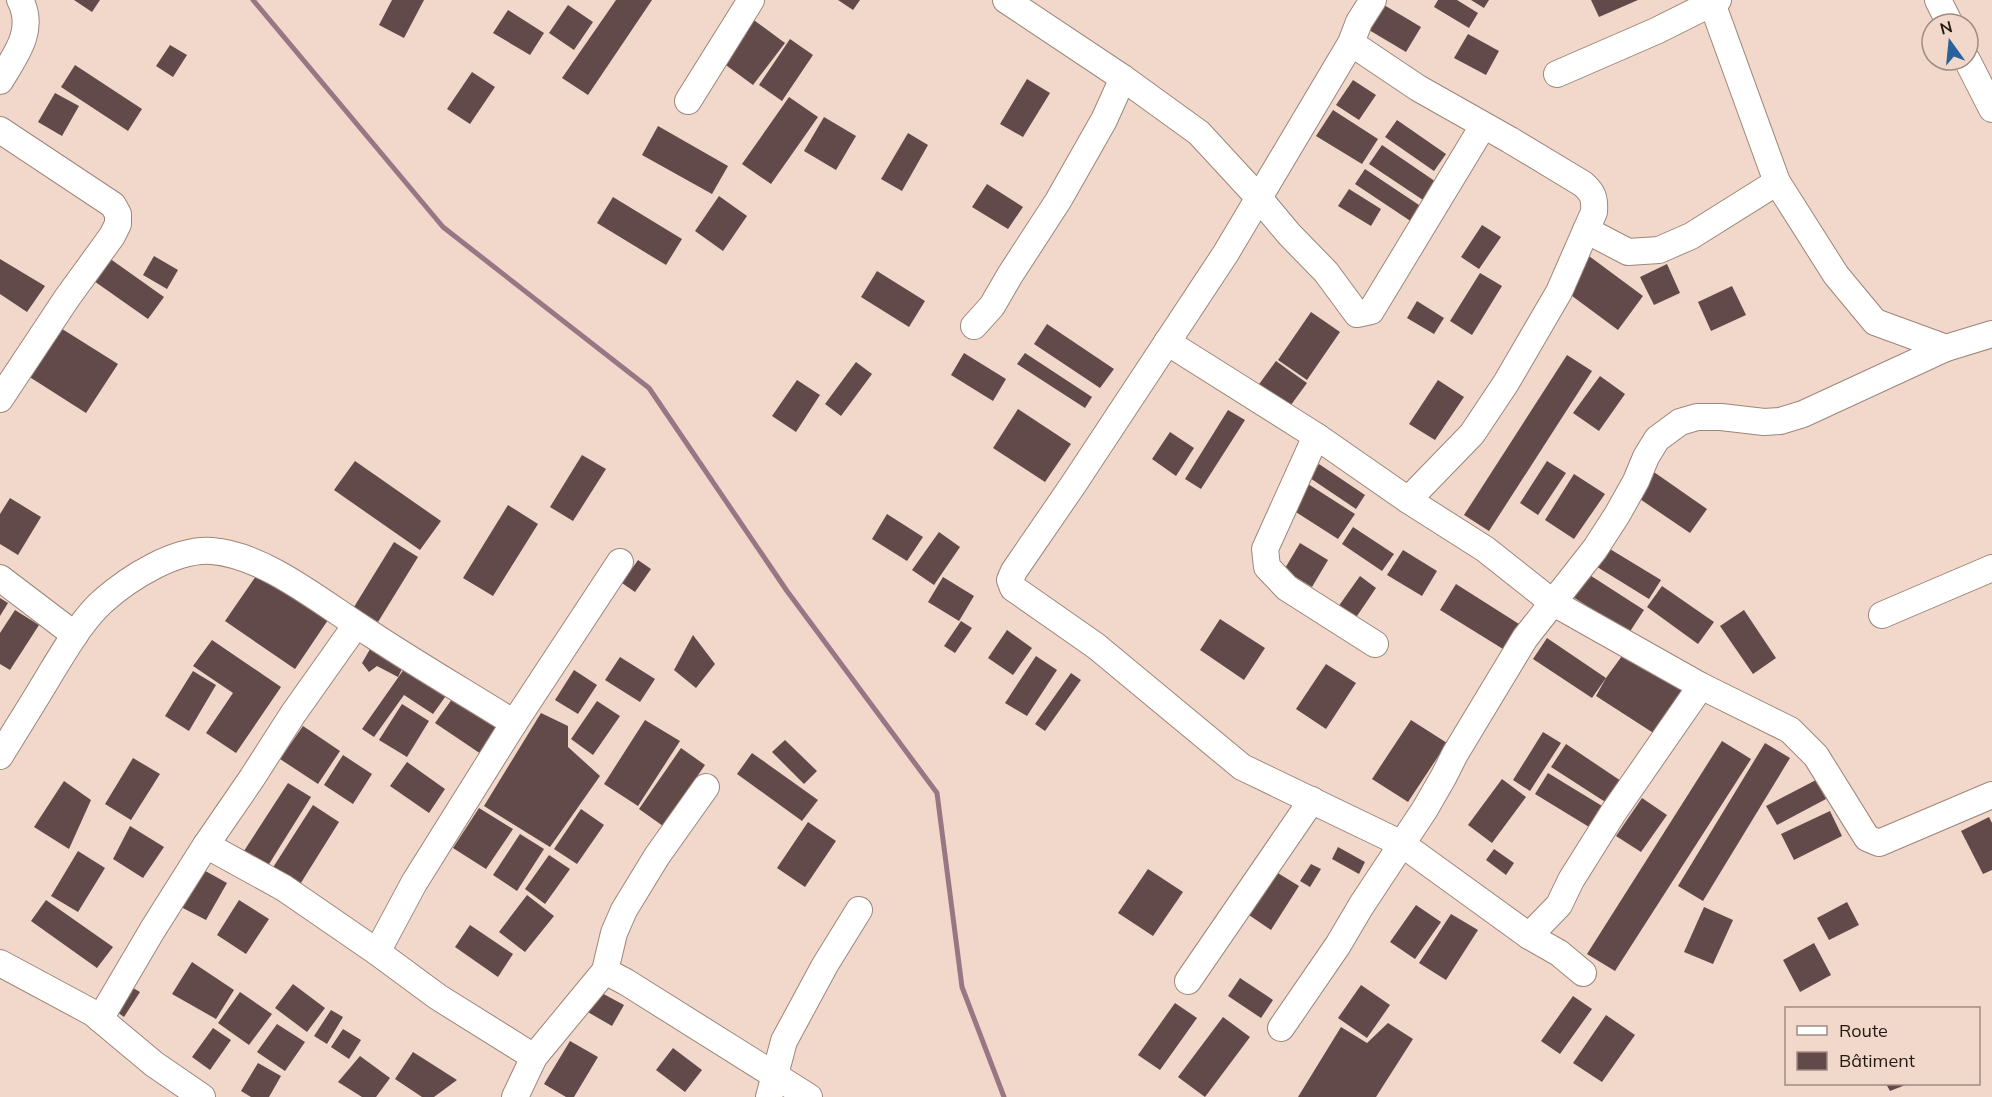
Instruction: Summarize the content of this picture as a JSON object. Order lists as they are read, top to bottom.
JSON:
{
  "legend": ["Route", "Bâtiment"],
  "north": "top"
}
